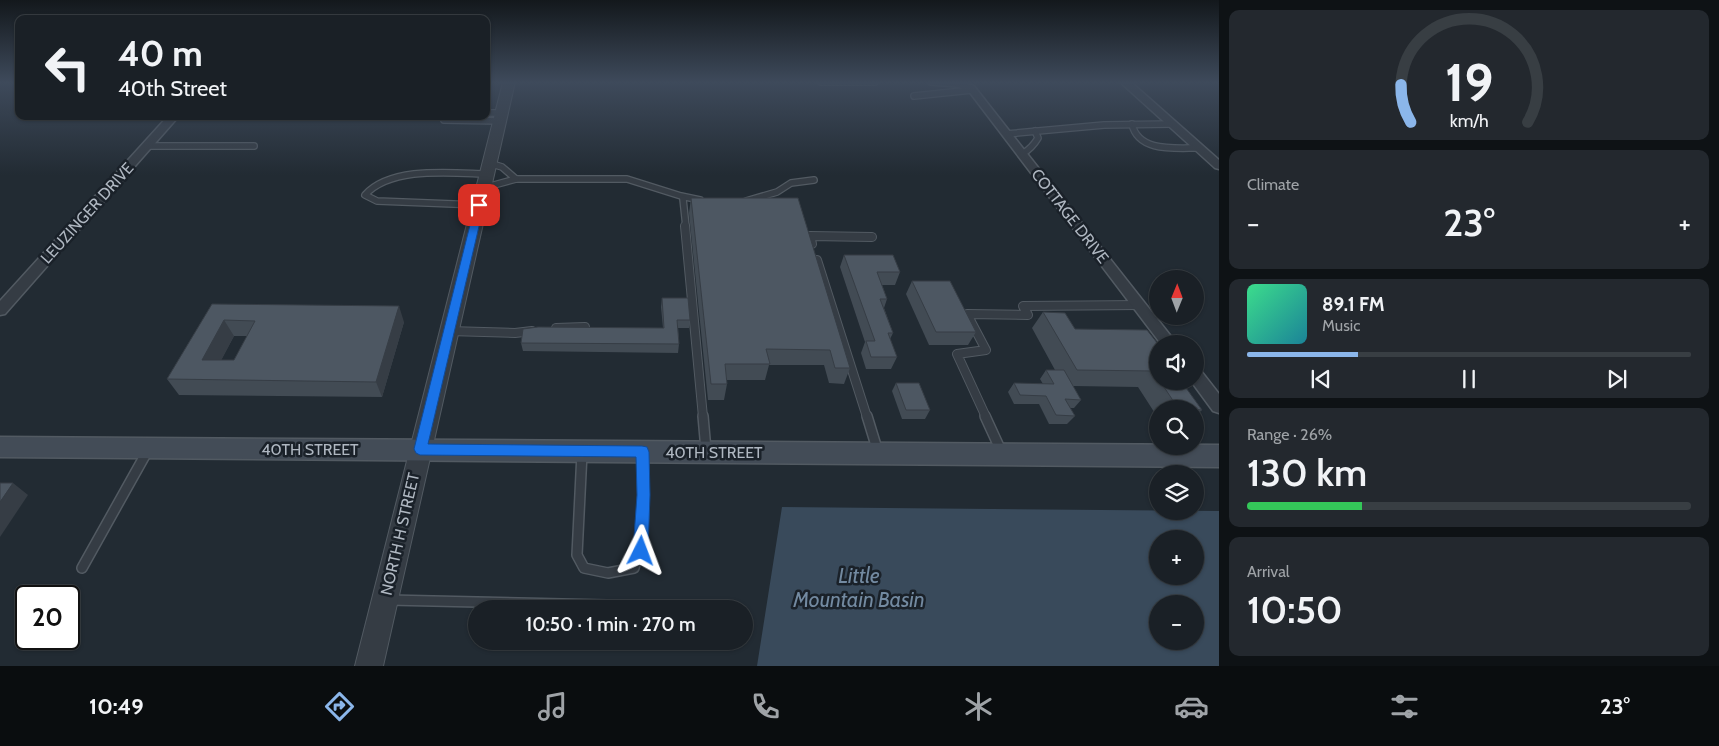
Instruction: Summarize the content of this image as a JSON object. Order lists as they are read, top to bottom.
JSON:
{
  "streets": {
    "main road": ["40TH STREET"],
    "street": ["LEUZINGER DRIVE", "COTTAGE DRIVE", "NORTH H STREET"]
  },
  "crossings": [
    ["40TH STREET", "NORTH H STREET"]
  ],
  "water": ["Little Mountain Basin"],
  "north": "top",
  "page": {
    "turn": ["40 m", "40th Street"],
    "tile": [
      "Climate",
      ["Range · 26%", "130 km"],
      ["Arrival", "10:50"]
    ],
    "heat": ["−", "23°", "+"],
    "map_buttons": ["+", "−"],
    "song": ["89.1 FM", "Music"],
    "limit": "20",
    "trip": "10:50 · 1 min · 270 m",
    "tabs": ["10:49", "23°"],
    "gauge": ["19", "km/h"]
  }
}
